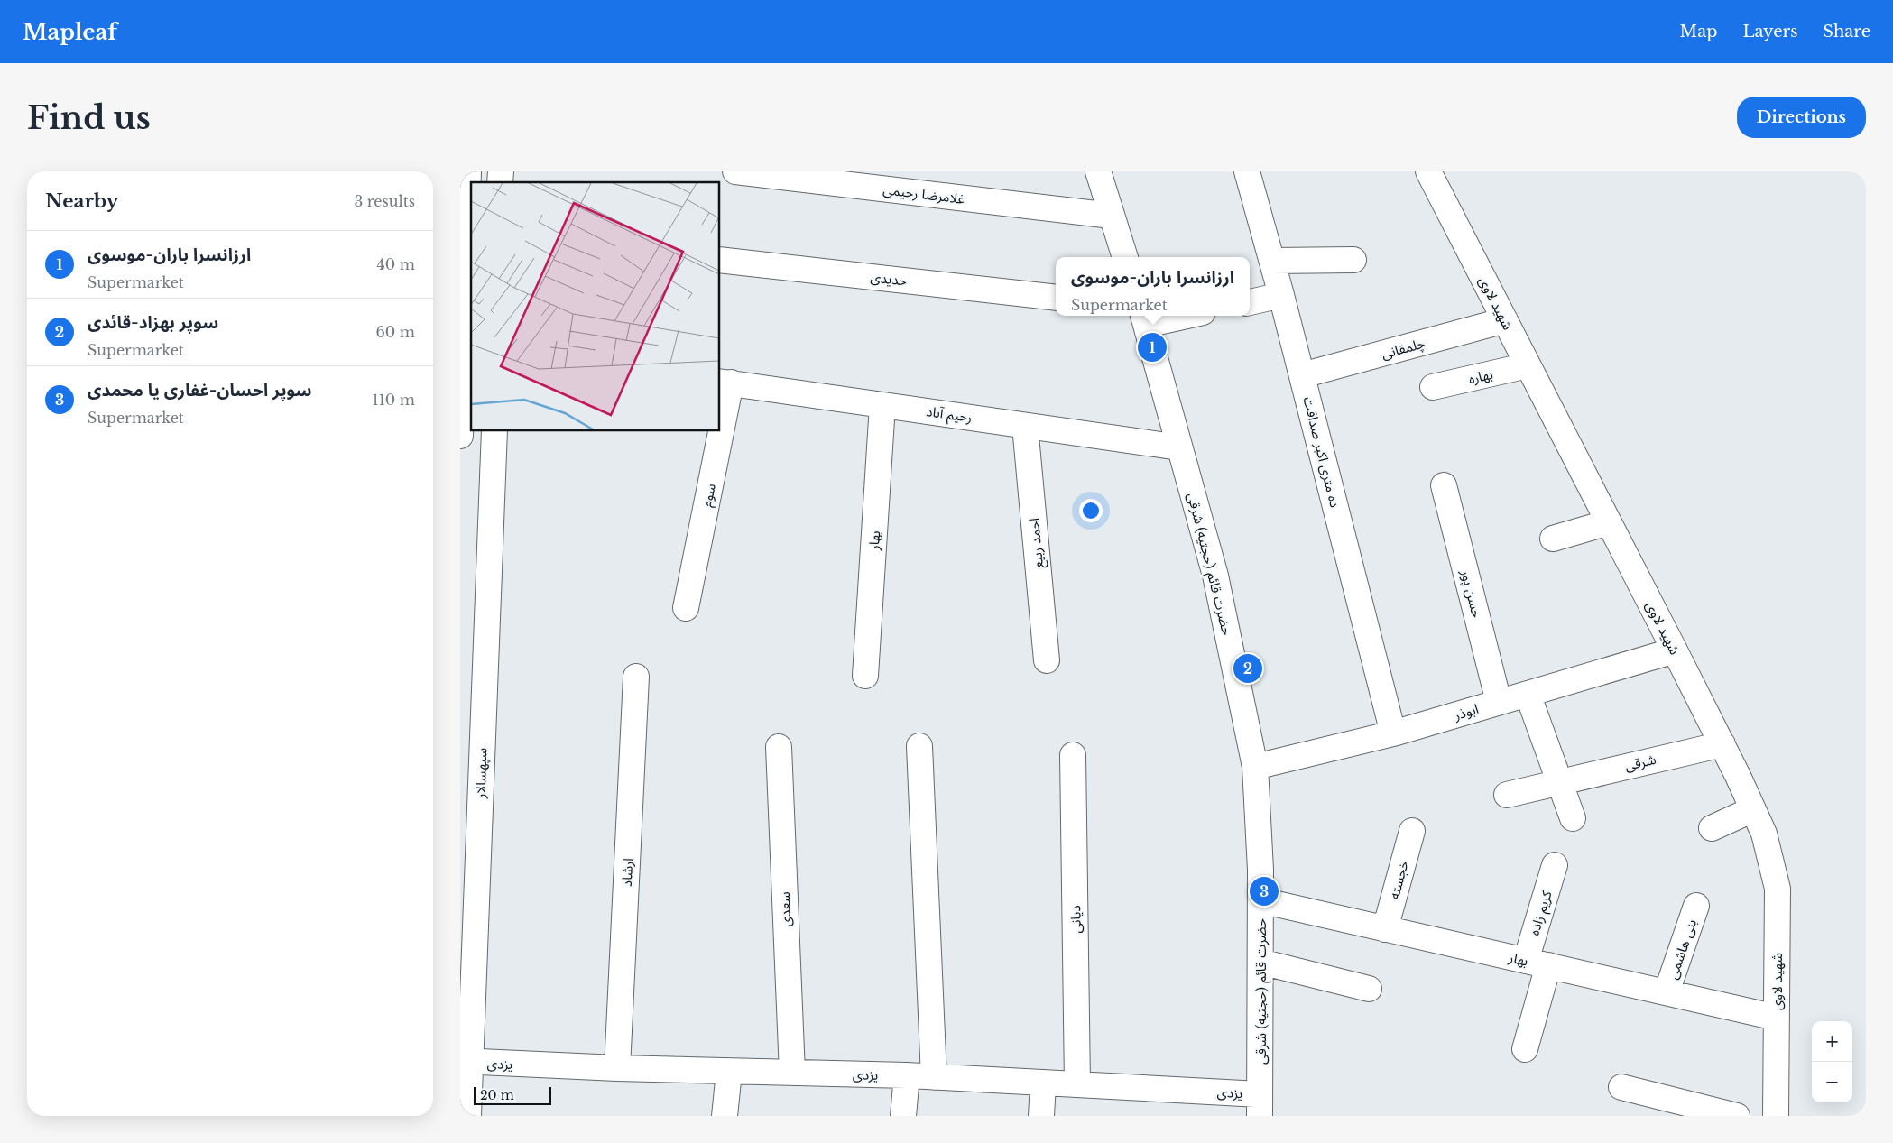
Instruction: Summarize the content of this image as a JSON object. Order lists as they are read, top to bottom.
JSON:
{
  "streets": {
    "street": [
      "غلامرضا رحیمی",
      "حدیدی",
      "شهید لاوی",
      "چلمقانی",
      "بهاره",
      "رحیم آباد",
      "ده متری اکبر صداقت",
      "سوم",
      "بهار",
      "احمد ربیع",
      "حضرت قائم (حجتیه) شرقی",
      "حسن پور",
      "ابوذر",
      "شرقی",
      "سپهسالار",
      "ارشاد",
      "خجسته",
      "سعدی",
      "کریم زاده",
      "دیانی",
      "بنی هاشمی",
      "یزدی"
    ]
  },
  "crossings": [
    ["شهید لاوی", "چلمقانی"],
    ["شهید لاوی", "بهاره"],
    ["شهید لاوی", "بهار"],
    ["شهید لاوی", "ابوذر"],
    ["شهید لاوی", "شرقی"],
    ["چلمقانی", "ده متری اکبر صداقت"],
    ["رحیم آباد", "سوم"],
    ["رحیم آباد", "بهار"],
    ["رحیم آباد", "احمد ربیع"],
    ["رحیم آباد", "حضرت قائم (حجتیه) شرقی"],
    ["ده متری اکبر صداقت", "ابوذر"],
    ["بهار", "حضرت قائم (حجتیه) شرقی"],
    ["بهار", "خجسته"],
    ["بهار", "کریم زاده"],
    ["بهار", "بنی هاشمی"],
    ["حضرت قائم (حجتیه) شرقی", "ابوذر"],
    ["حضرت قائم (حجتیه) شرقی", "یزدی"],
    ["حسن پور", "ابوذر"],
    ["سپهسالار", "یزدی"],
    ["ارشاد", "یزدی"],
    ["سعدی", "یزدی"],
    ["دیانی", "یزدی"]
  ],
  "scale_bar": "20 m",
  "page": {
    "header": "Mapleaf",
    "nav": ["Map", "Layers", "Share"],
    "buttons": "Directions",
    "title": "Find us",
    "heading": ["Nearby", "3 results"],
    "list": [
      {
        "mark": "1",
        "name": "ارزانسرا باران-موسوی",
        "note": "Supermarket",
        "value": "40 m"
      },
      {
        "mark": "2",
        "name": "سوپر بهزاد-قائدی",
        "note": "Supermarket",
        "value": "60 m"
      },
      {
        "mark": "3",
        "name": "سوپر احسان-غفاری یا محمدی",
        "note": "Supermarket",
        "value": "110 m"
      }
    ],
    "popup": ["ارزانسرا باران-موسوی", "Supermarket"],
    "pins": ["1", "2", "3"],
    "map_buttons": ["+", "−"],
    "scale": "20 m"
  }
}
